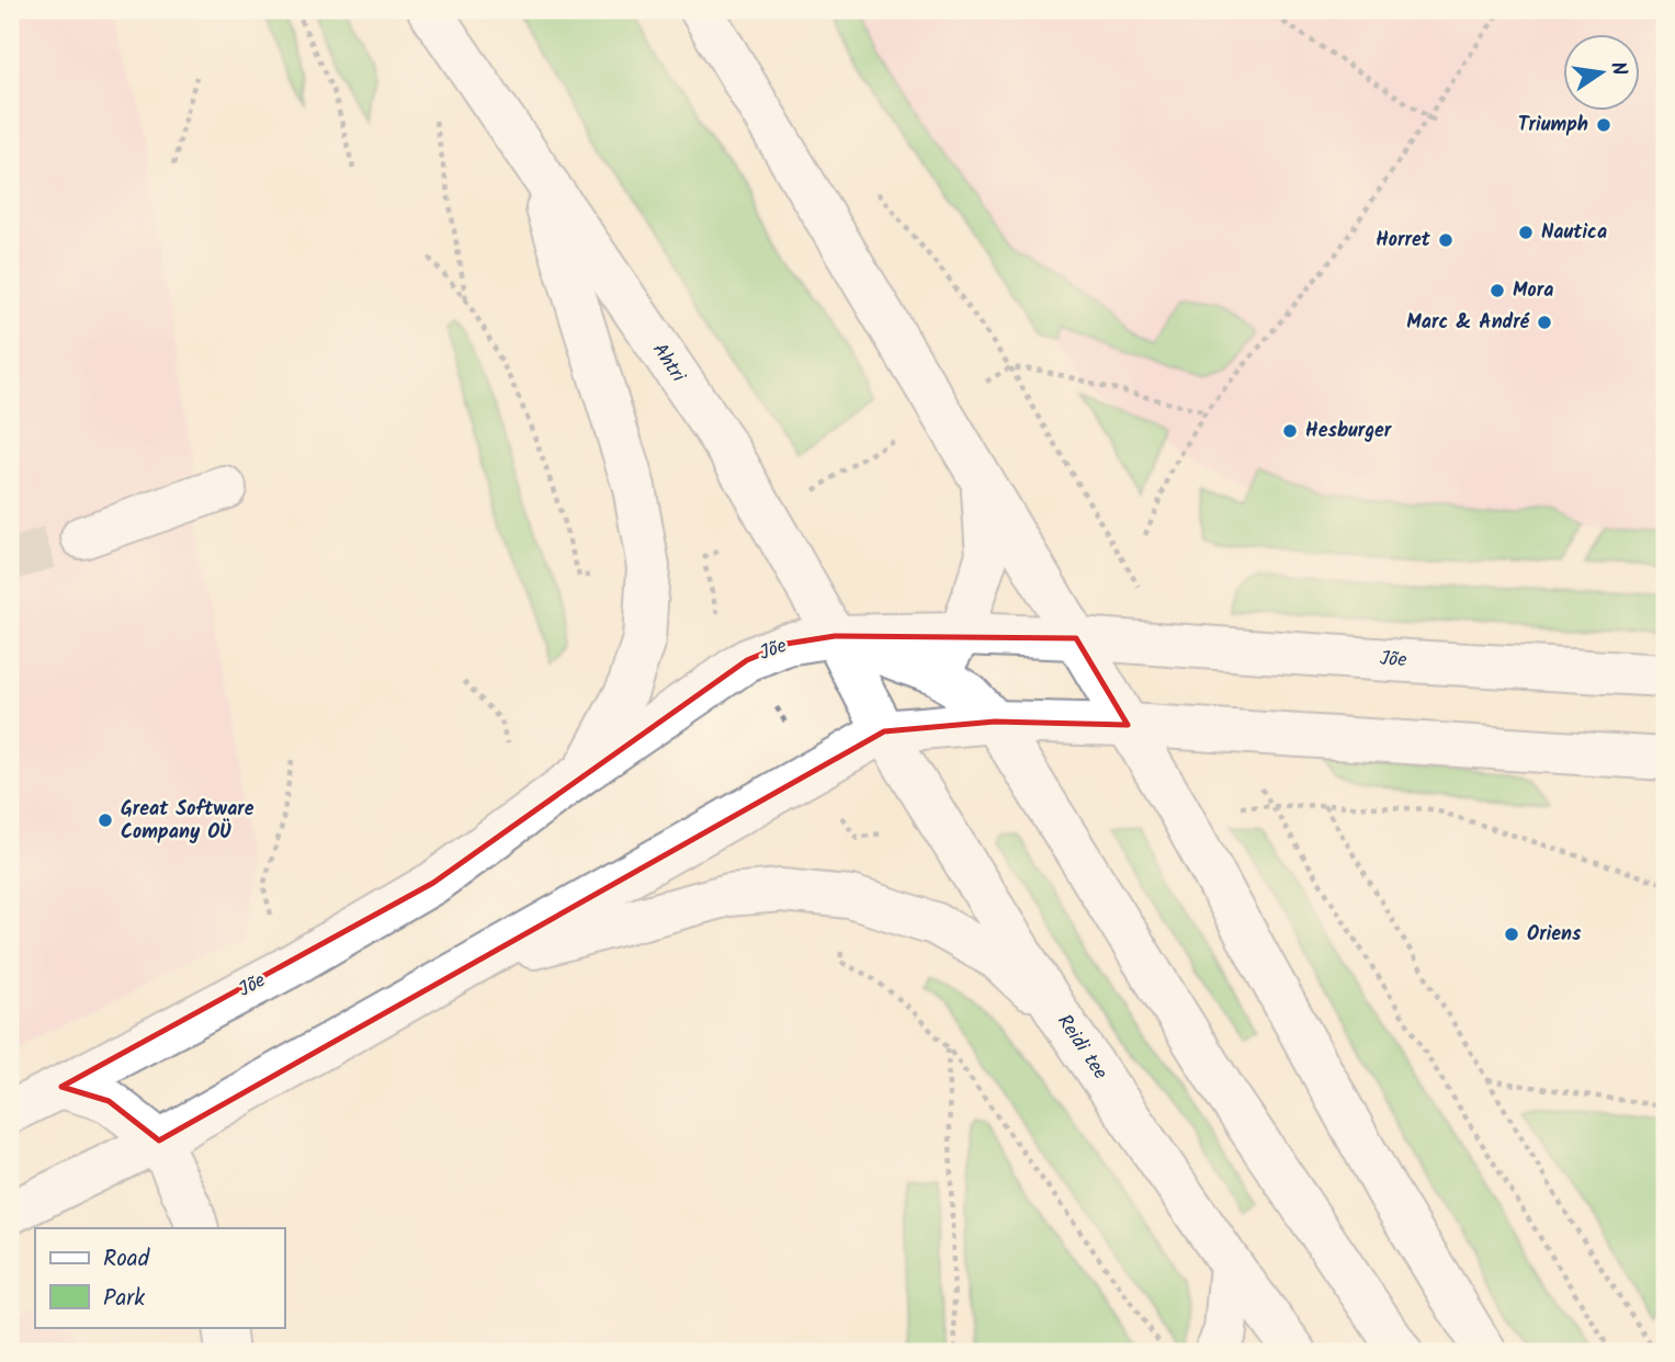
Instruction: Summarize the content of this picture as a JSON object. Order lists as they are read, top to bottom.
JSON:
{
  "streets": {
    "main road": ["Ahtri", "Jõe", "Reidi tee"]
  },
  "crossings": [
    ["Ahtri", "Jõe"],
    ["Ahtri", "Reidi tee"]
  ],
  "places": [
    "Triumph",
    "Nautica",
    "Horret",
    "Mora",
    "Marc & André",
    "Hesburger",
    "Great Software Company OÜ",
    "Oriens"
  ],
  "legend": ["Road", "Park"],
  "north": "right"
}
